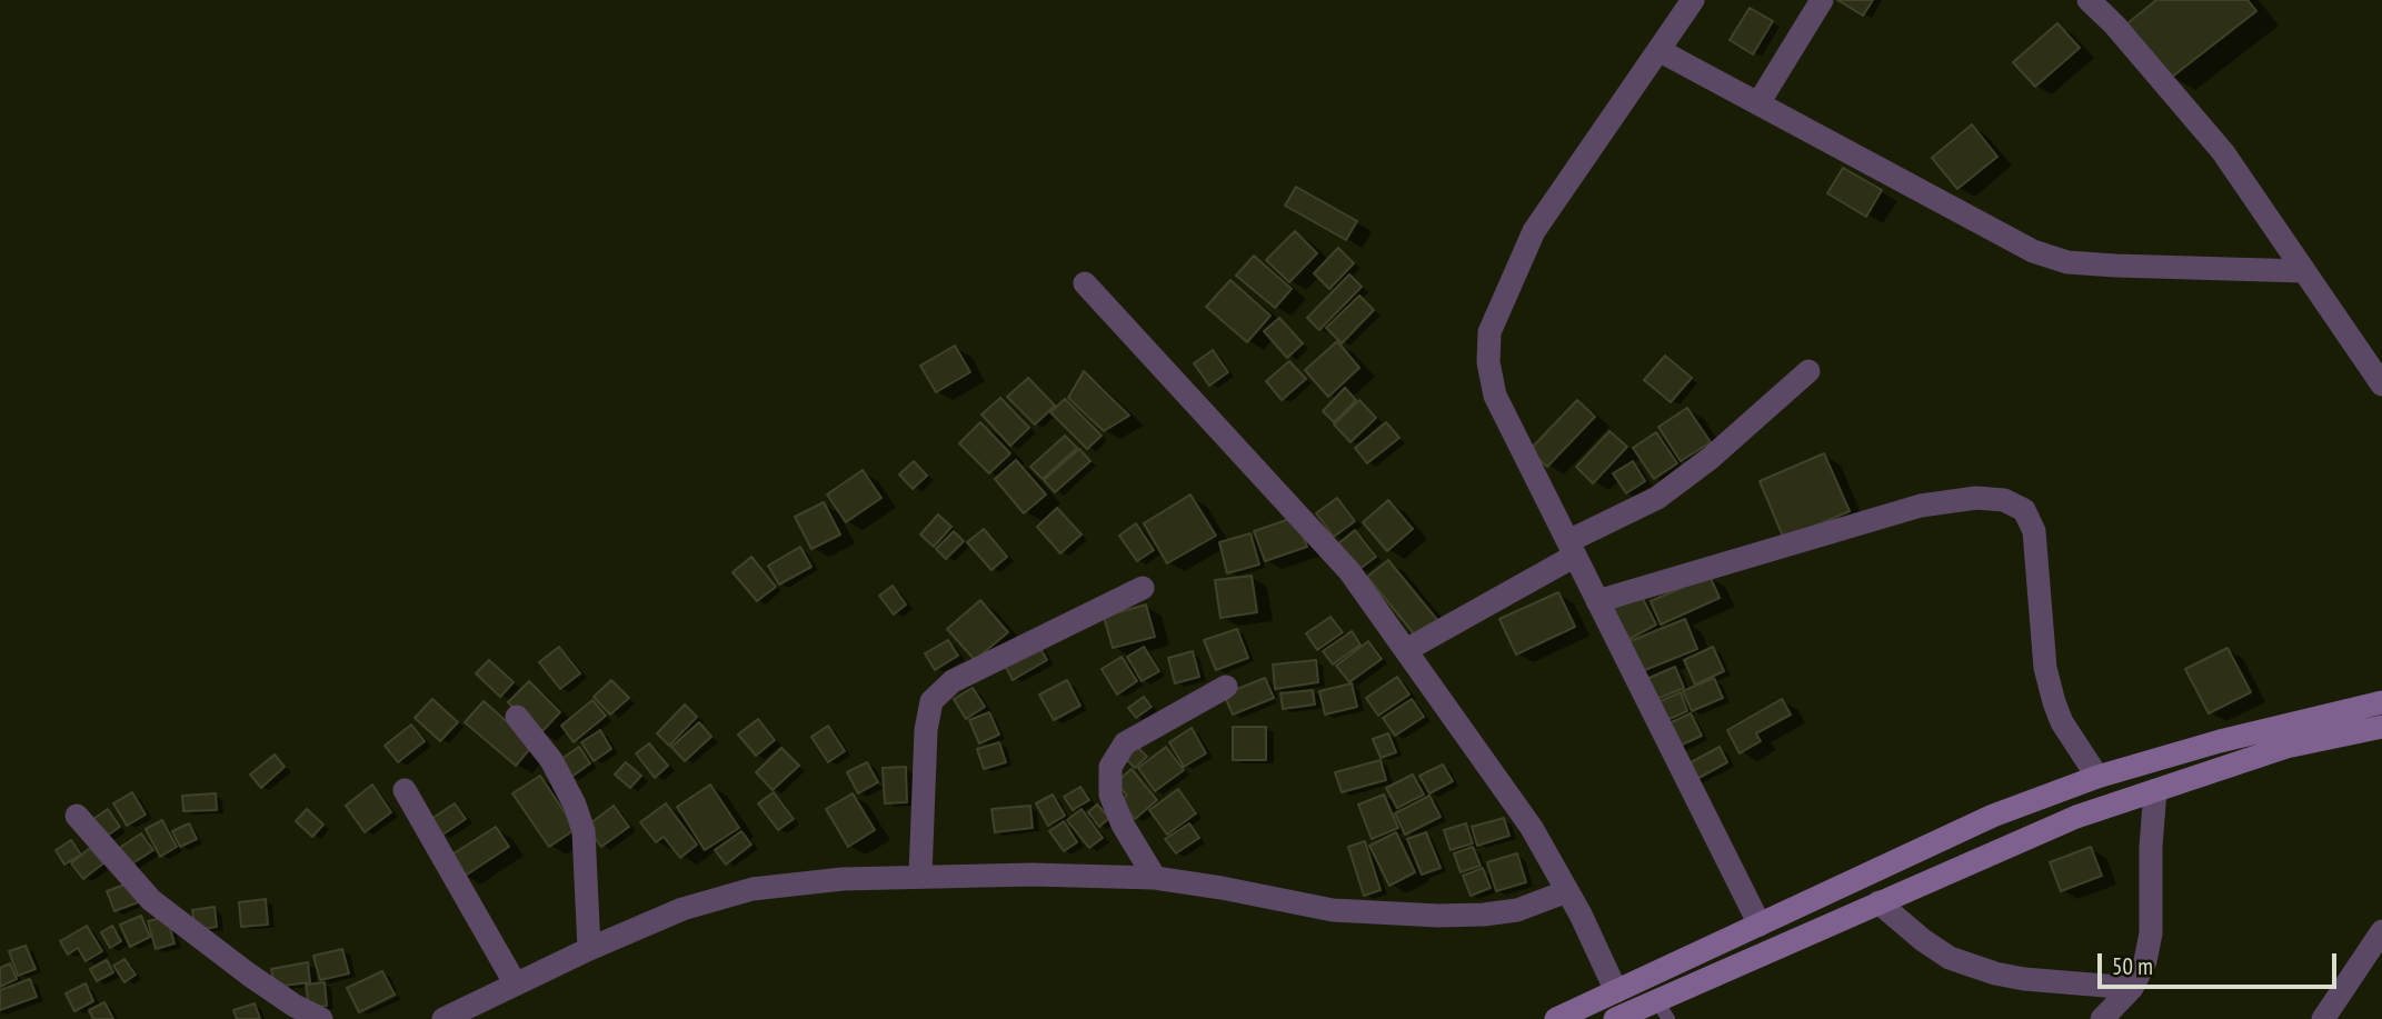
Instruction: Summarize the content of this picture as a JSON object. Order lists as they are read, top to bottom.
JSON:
{
  "scale_bar": "50 m"
}
